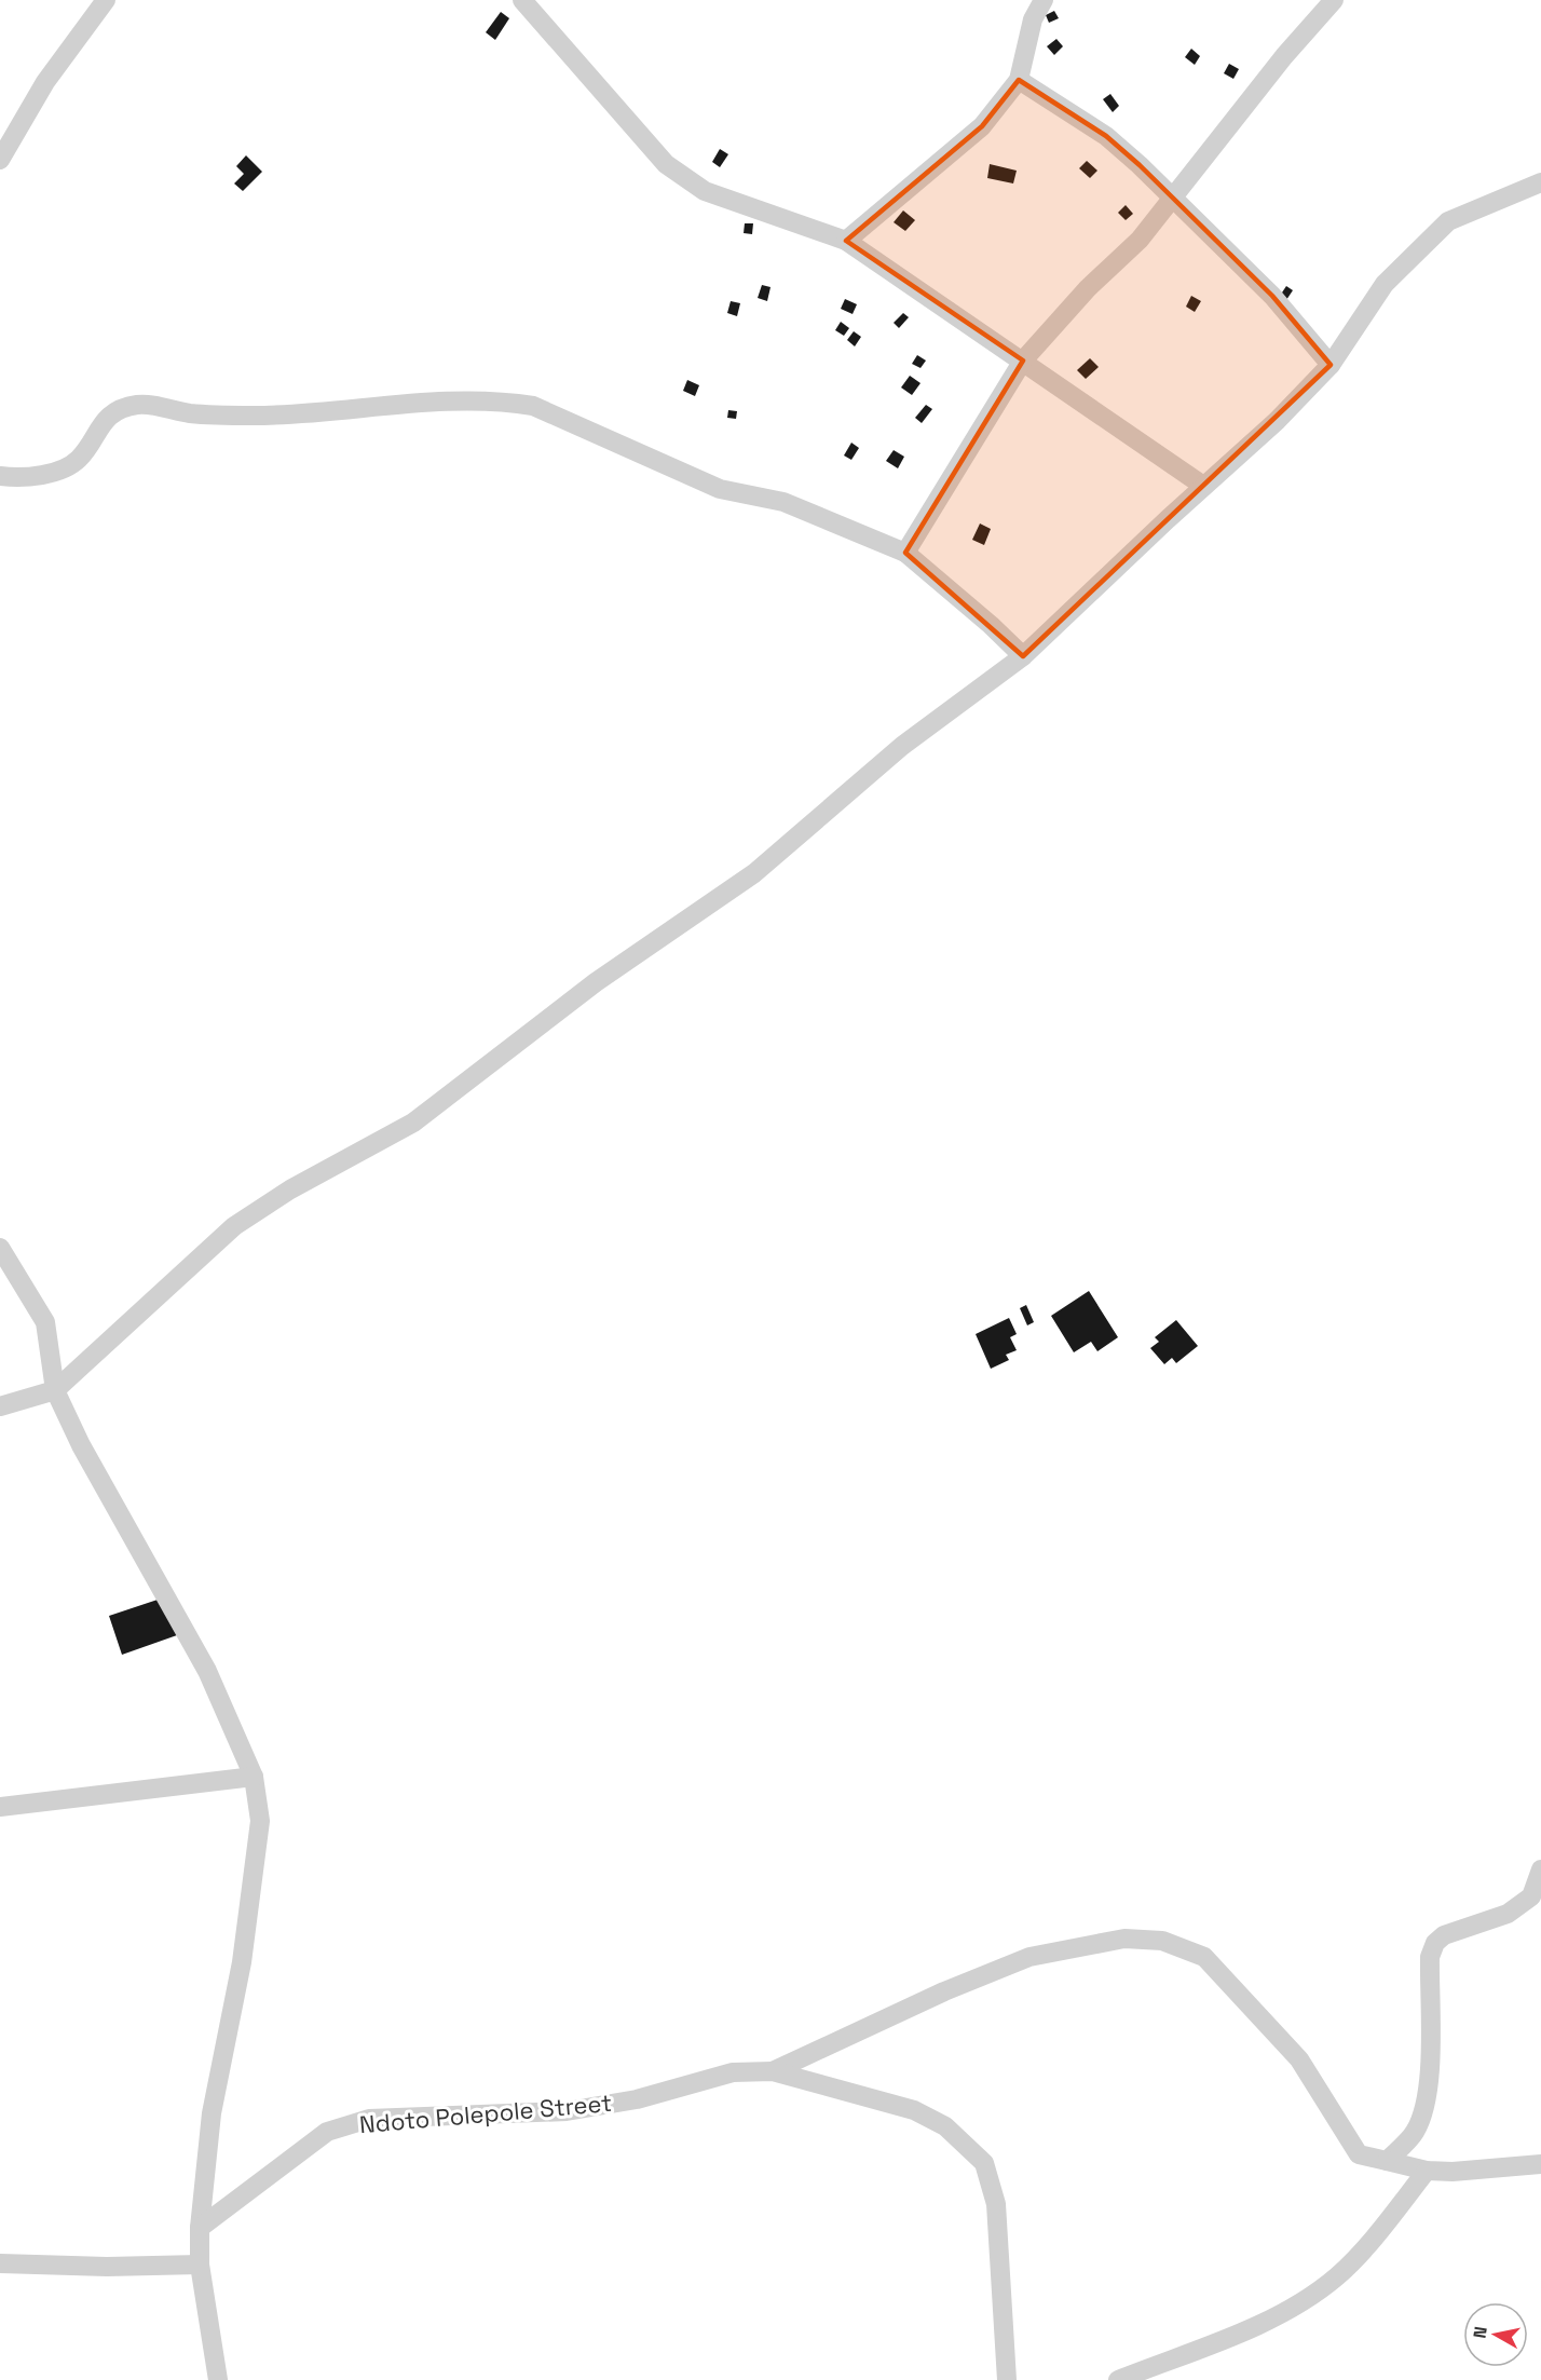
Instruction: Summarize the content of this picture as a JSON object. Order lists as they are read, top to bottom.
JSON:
{
  "streets": {
    "street": ["Ndoto Polepole Street"]
  },
  "north": "left"
}
